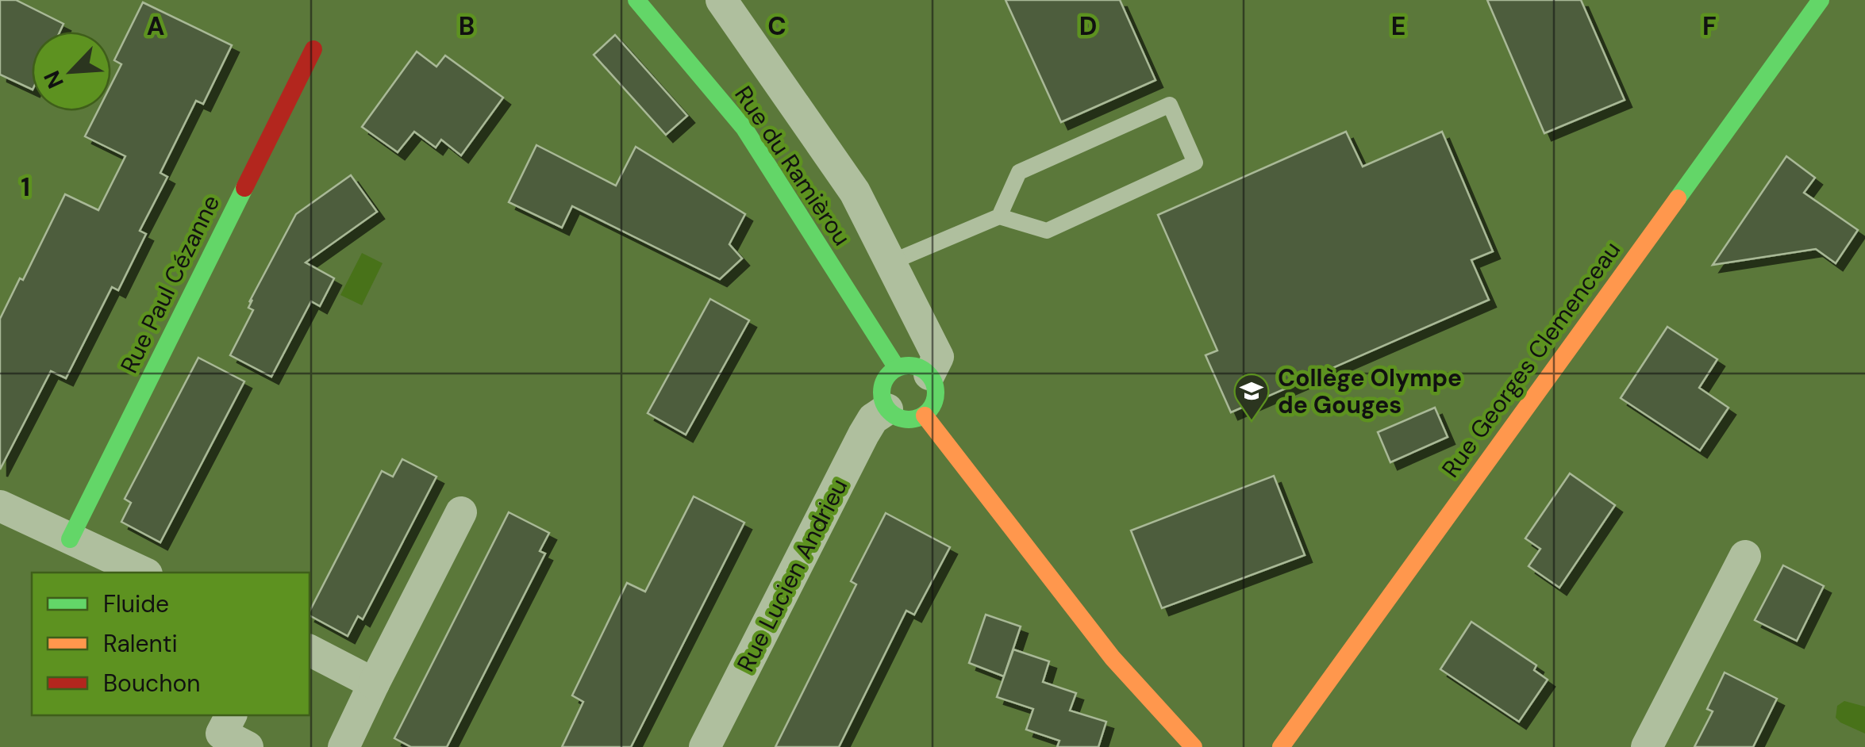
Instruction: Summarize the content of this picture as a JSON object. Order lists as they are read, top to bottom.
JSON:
{
  "streets": {
    "street": [
      "Rue du Ramièrou",
      "Rue Paul Cézanne",
      "Rue Georges Clemenceau",
      "Rue Lucien Andrieu"
    ]
  },
  "crossings": [
    ["Rue du Ramièrou", "Rue Lucien Andrieu"]
  ],
  "places": {
    "school or university": ["Collège Olympe de Gouges"]
  },
  "legend": ["Fluide", "Ralenti", "Bouchon"],
  "north": "bottom left",
  "grid": {
    "columns": [
      "A",
      "B",
      "C",
      "D",
      "E",
      "F"
    ],
    "rows": ["1"]
  }
}
